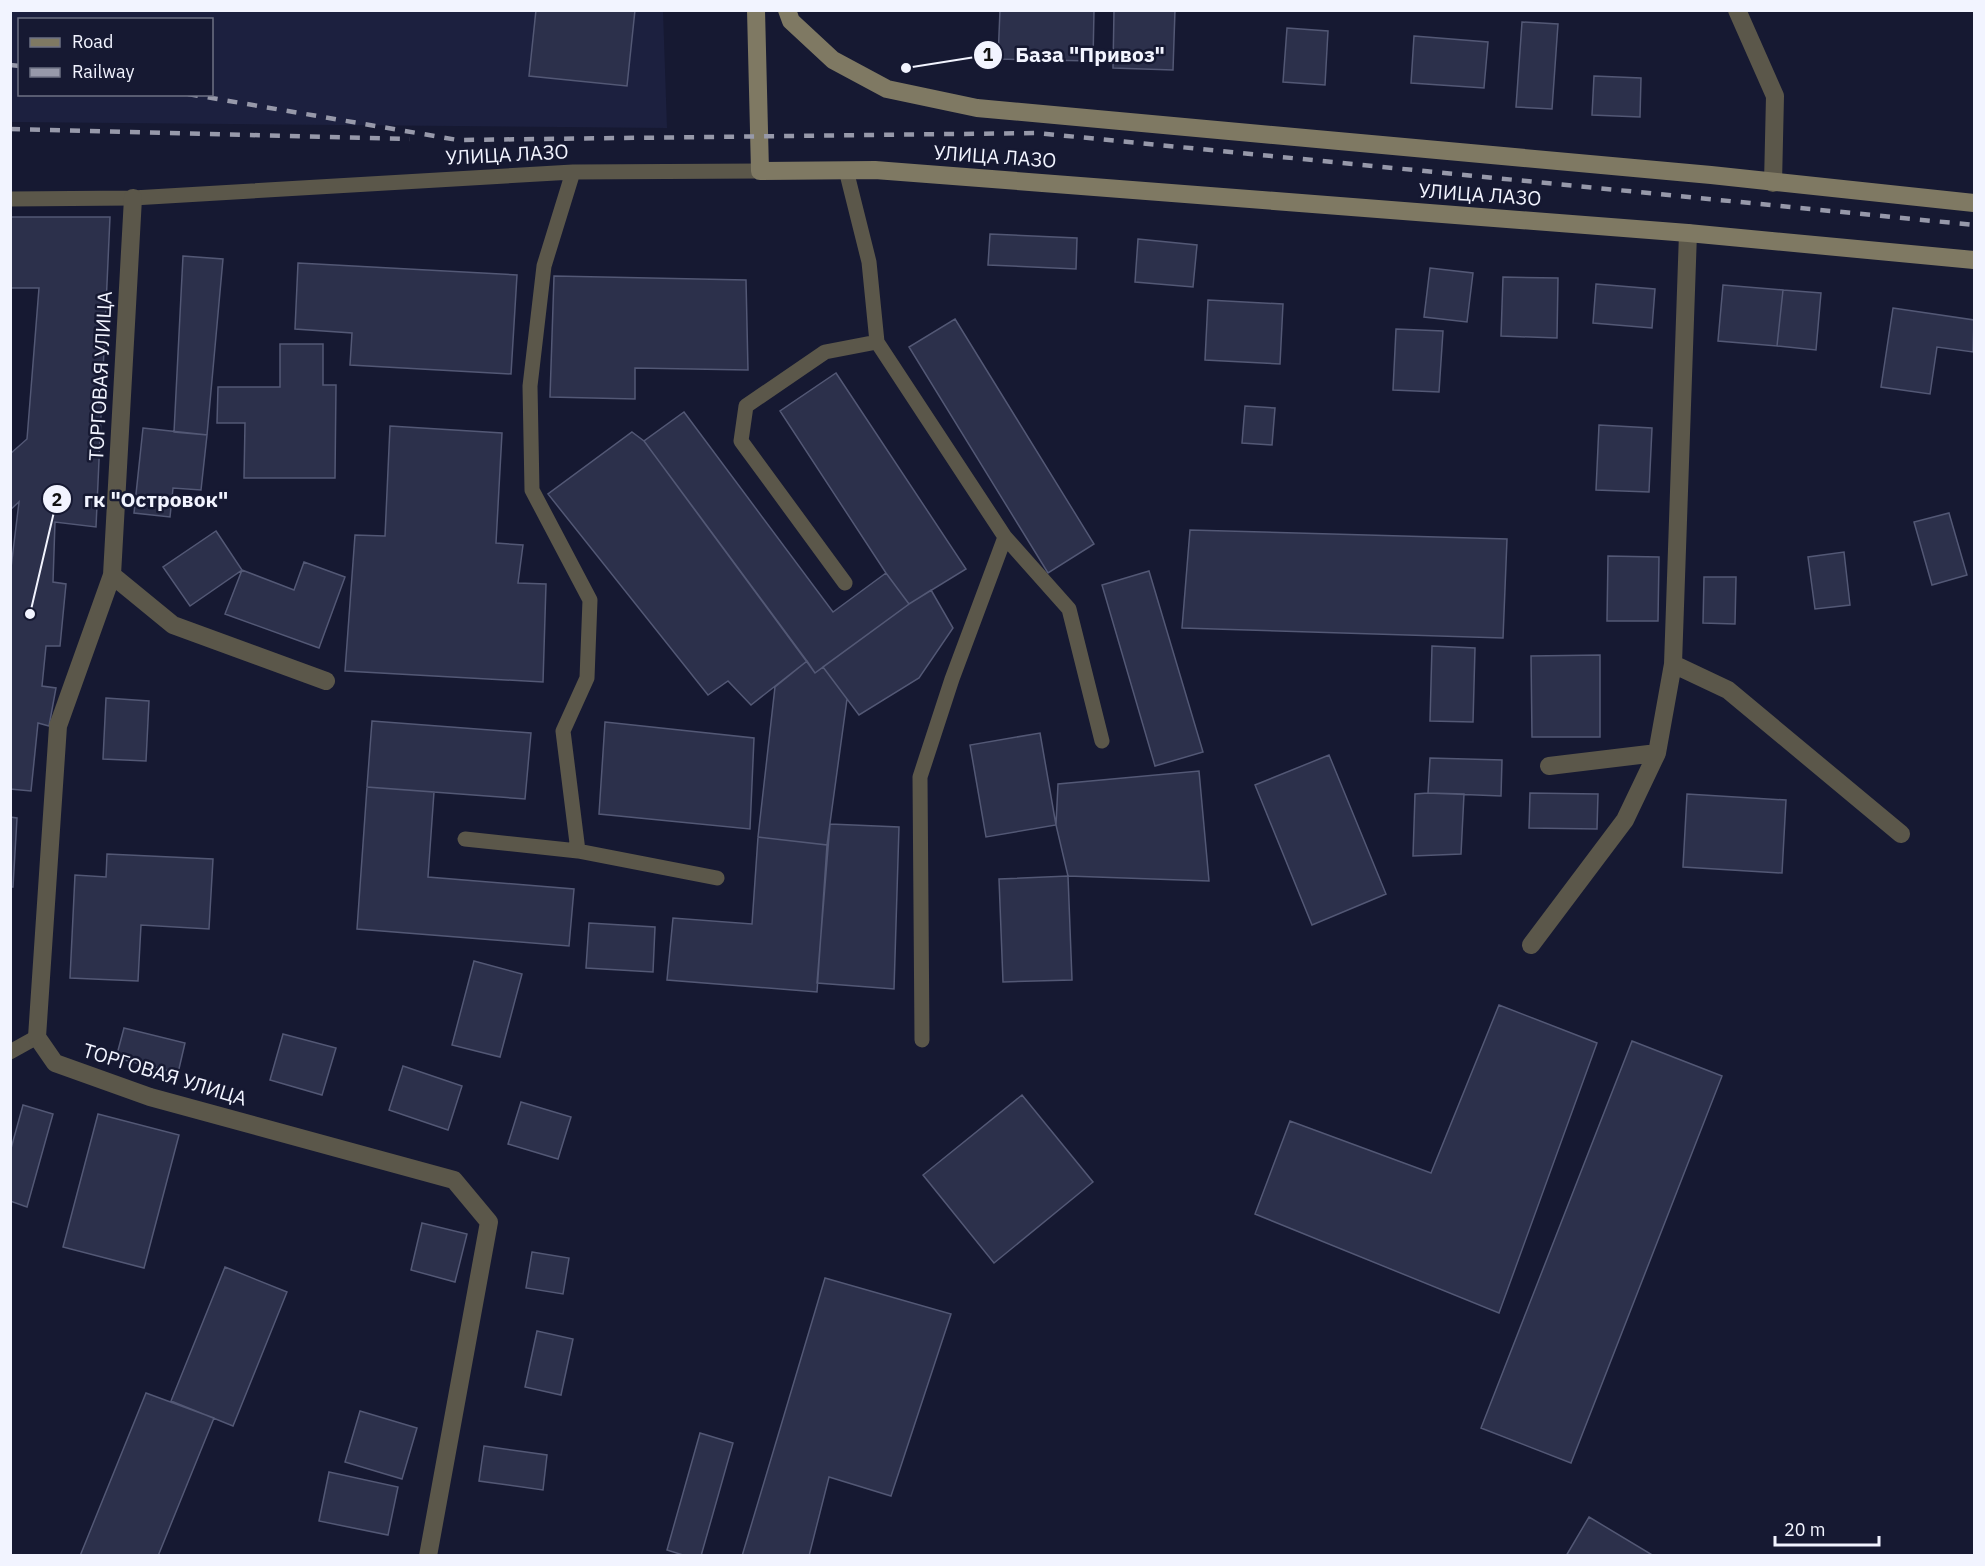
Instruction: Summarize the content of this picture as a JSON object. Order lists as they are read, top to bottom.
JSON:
{
  "streets": {
    "main road": ["УЛИЦА ЛАЗО"],
    "street": ["ТОРГОВАЯ УЛИЦА"]
  },
  "crossings": [
    ["УЛИЦА ЛАЗО", "ТОРГОВАЯ УЛИЦА"]
  ],
  "places": ["База \"Привоз\"", "гк \"Островок\""],
  "legend": ["Road", "Railway"],
  "scale_bar": "20 m"
}
